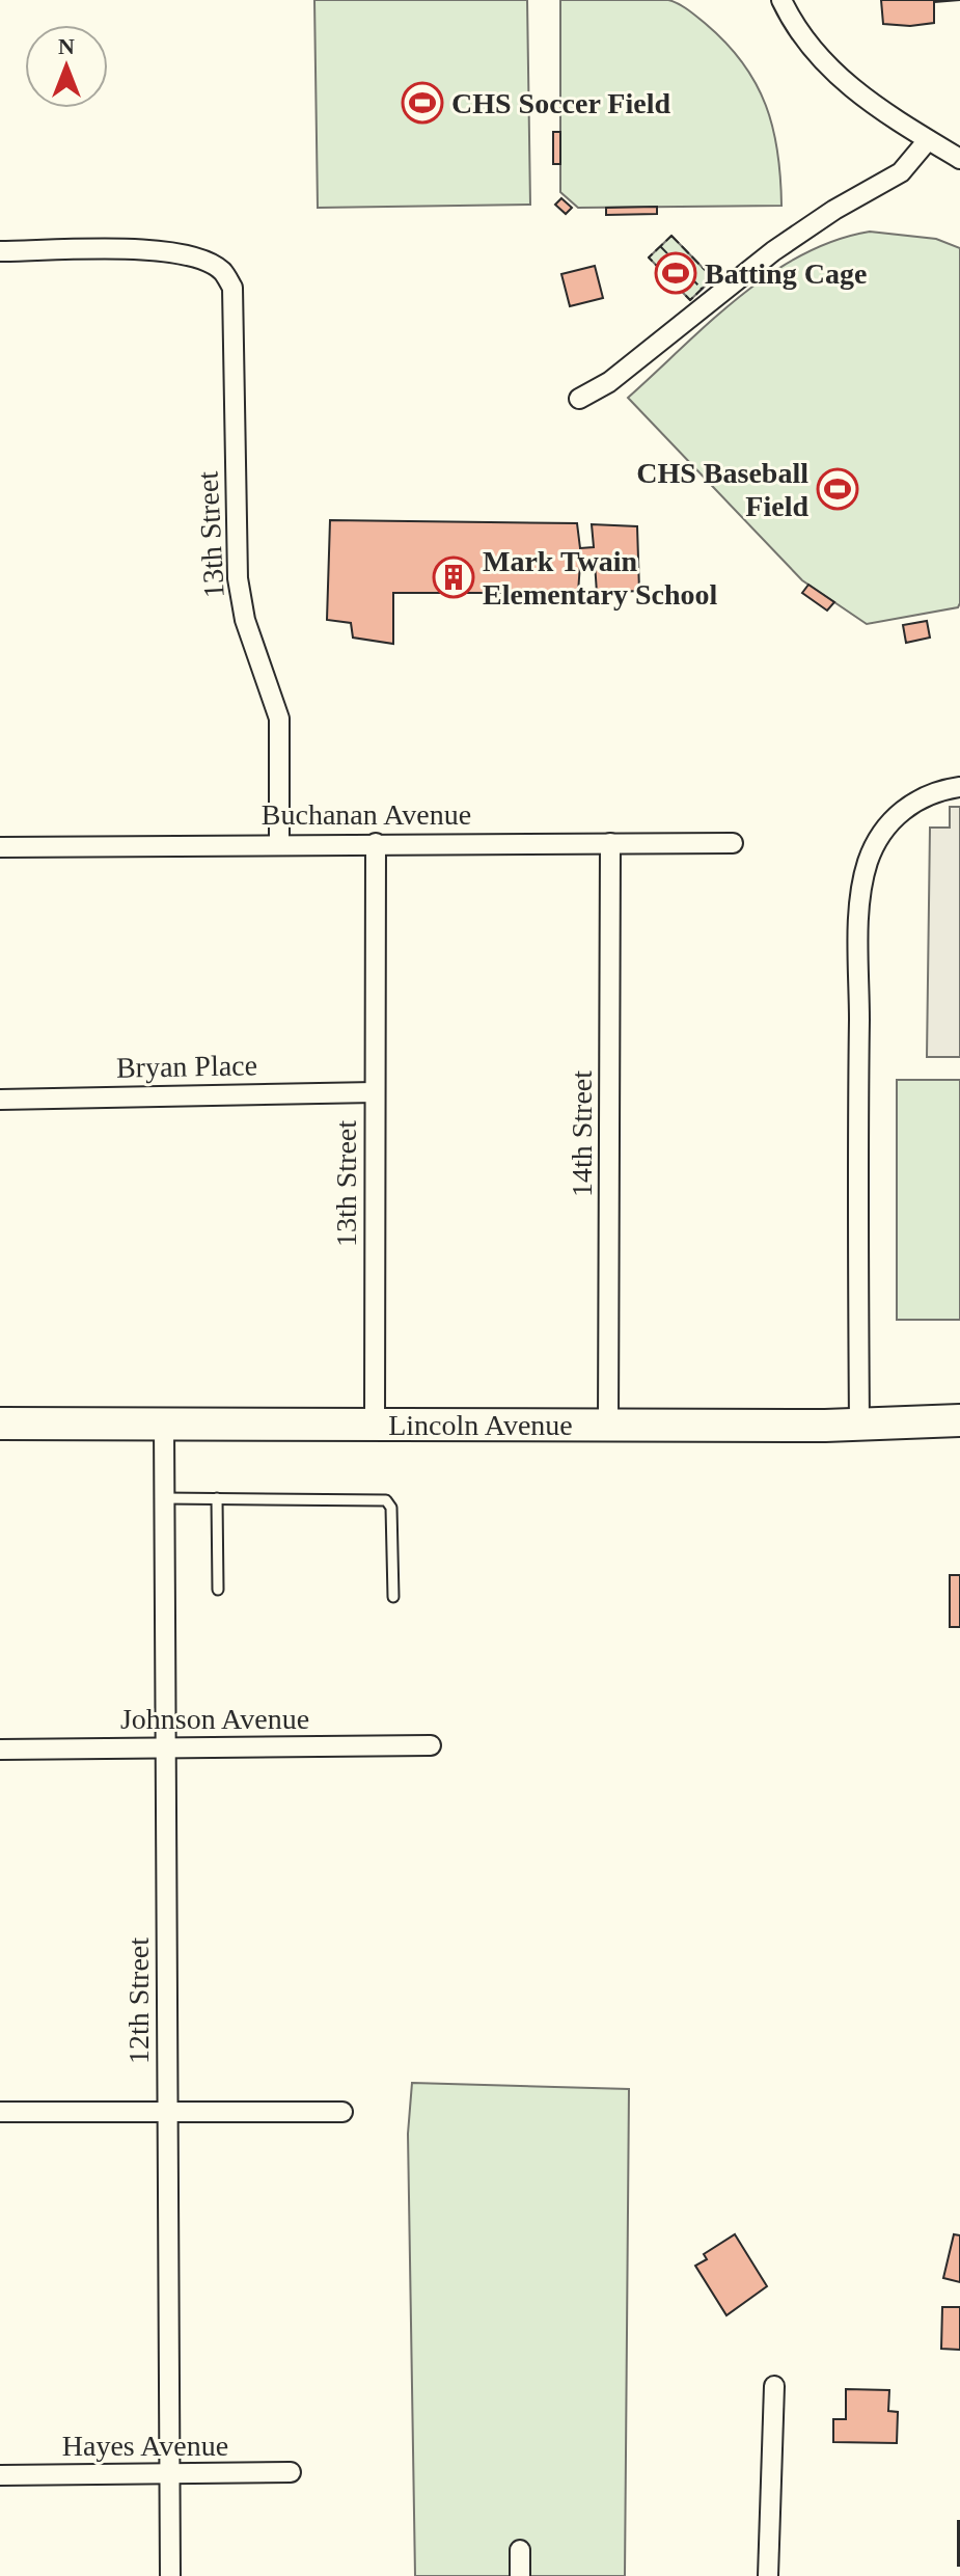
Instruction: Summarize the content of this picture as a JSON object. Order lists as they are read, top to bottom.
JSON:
{
  "streets": {
    "main road": ["Lincoln Avenue"],
    "street": [
      "13th Street",
      "Buchanan Avenue",
      "Bryan Place",
      "14th Street",
      "Johnson Avenue",
      "12th Street",
      "Hayes Avenue"
    ]
  },
  "crossings": [
    ["13th Street", "Buchanan Avenue"],
    ["13th Street", "Bryan Place"],
    ["13th Street", "Lincoln Avenue"],
    ["Buchanan Avenue", "14th Street"],
    ["14th Street", "Lincoln Avenue"],
    ["Lincoln Avenue", "12th Street"],
    ["Johnson Avenue", "12th Street"],
    ["12th Street", "Hayes Avenue"]
  ],
  "places": {
    "sports": ["CHS Soccer Field", "Batting Cage", "CHS Baseball Field"],
    "building": ["Mark Twain Elementary School"]
  },
  "north": "top"
}
